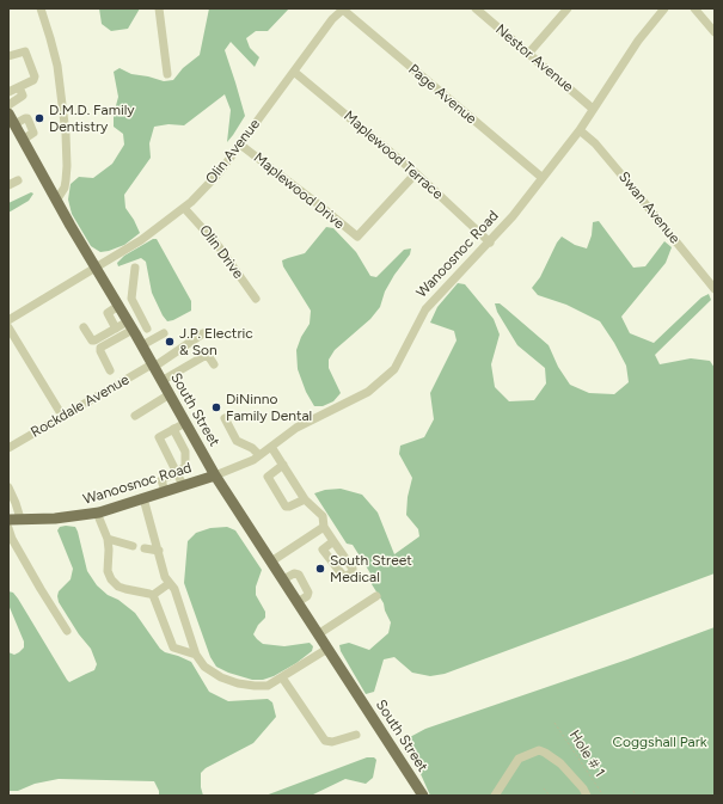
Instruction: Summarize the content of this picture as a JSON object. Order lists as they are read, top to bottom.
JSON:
{
  "streets": {
    "main road": ["Wanoosnoc Road", "South Street"],
    "street": [
      "Nestor Avenue",
      "Page Avenue",
      "Olin Avenue",
      "Maplewood Terrace",
      "Maplewood Drive",
      "Swan Avenue",
      "Olin Drive",
      "Rockdale Avenue"
    ],
    "path": ["Hole # 1"]
  },
  "crossings": [
    ["Nestor Avenue", "Wanoosnoc Road"],
    ["Page Avenue", "Olin Avenue"],
    ["Page Avenue", "Wanoosnoc Road"],
    ["Olin Avenue", "Maplewood Terrace"],
    ["Olin Avenue", "Maplewood Drive"],
    ["Olin Avenue", "Olin Drive"],
    ["Olin Avenue", "South Street"],
    ["Maplewood Terrace", "Maplewood Drive"],
    ["Maplewood Terrace", "Wanoosnoc Road"],
    ["Swan Avenue", "Wanoosnoc Road"],
    ["Wanoosnoc Road", "South Street"],
    ["Rockdale Avenue", "South Street"]
  ],
  "parks": ["Coggshall Park"],
  "places": [
    "D.M.D. Family Dentistry",
    "J.P. Electric & Son",
    "DiNinno Family Dental",
    "South Street Medical"
  ]
}
